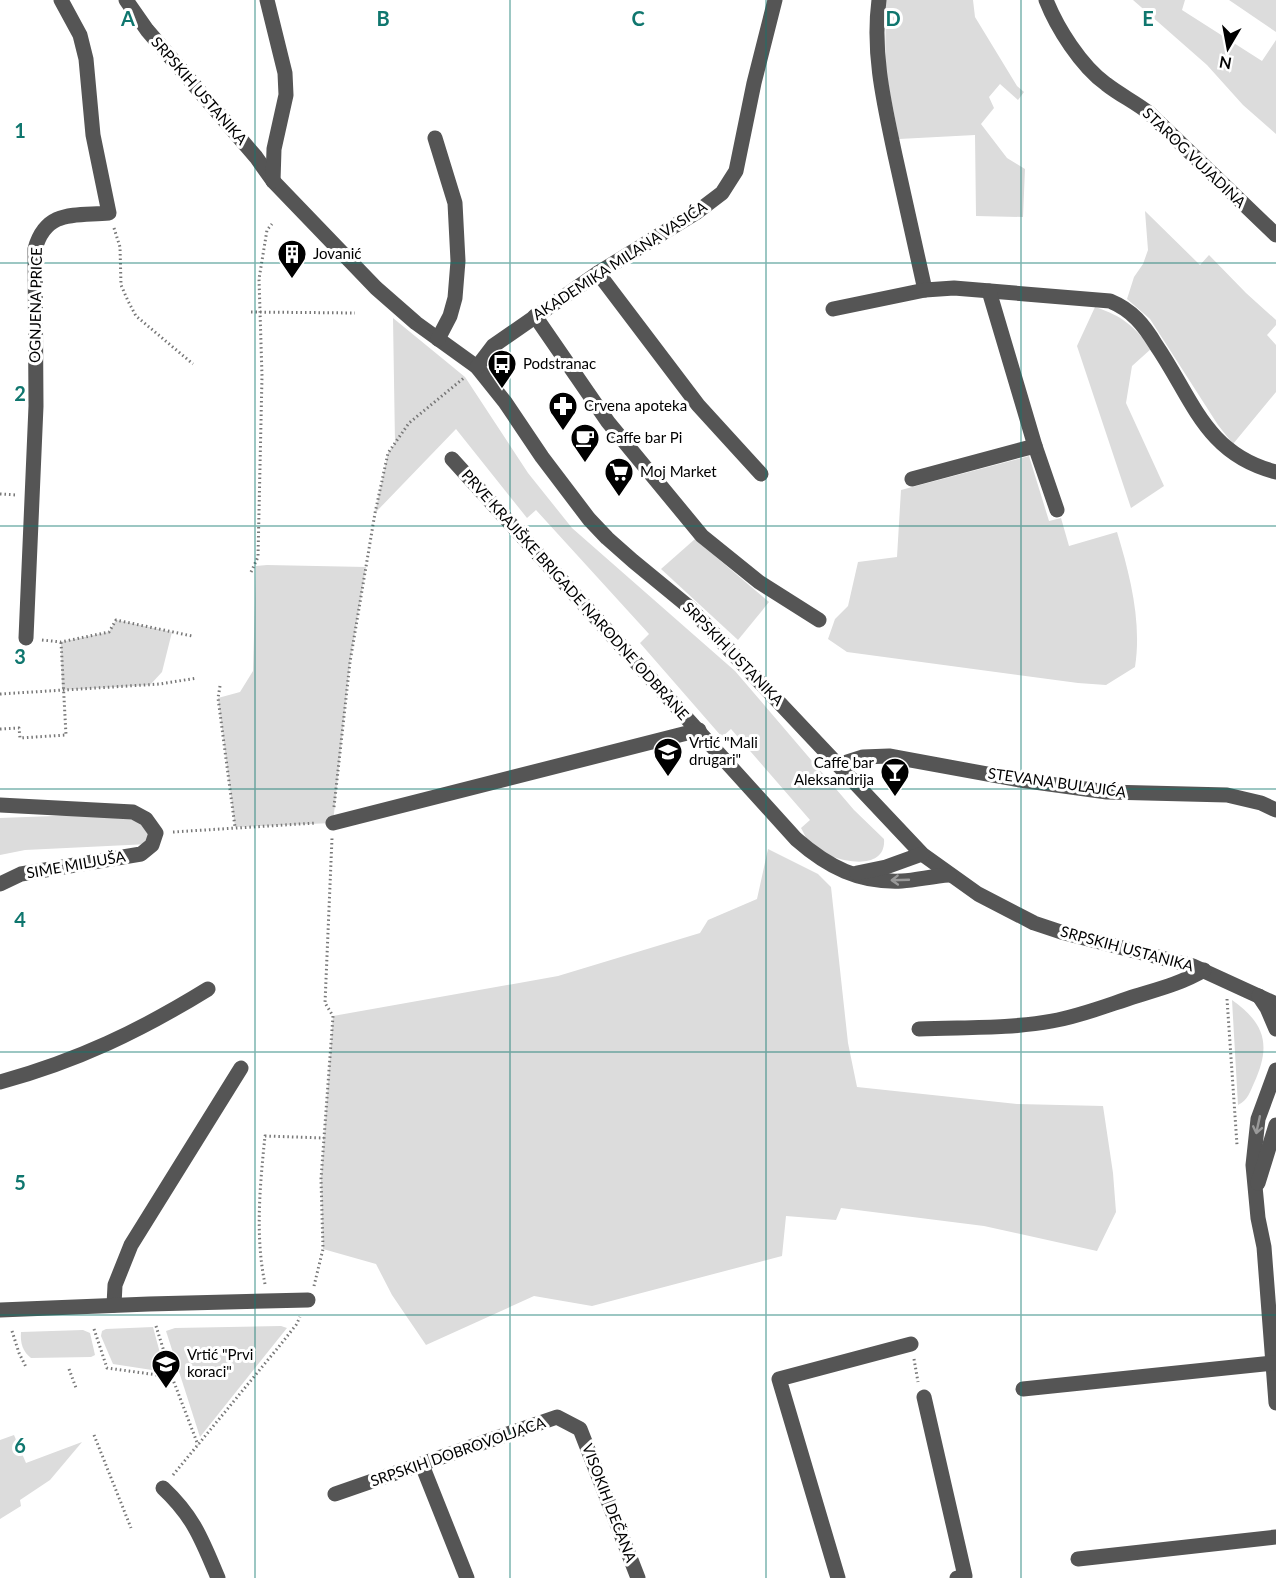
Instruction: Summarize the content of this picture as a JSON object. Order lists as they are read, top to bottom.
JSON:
{
  "streets": {
    "street": [
      "SRPSKIH USTANIKA",
      "STAROG VUJADINA",
      "AKADEMIKA MILANA VASIĆA",
      "OGNJENA PRICE",
      "PRVE KRAJIŠKE BRIGADE NARODNE ODBRANE",
      "STEVANA BULAJIĆA",
      "SIME MILJUŠA",
      "SRPSKIH DOBROVOLJACA",
      "VISOKIH DEČANA"
    ]
  },
  "crossings": [
    ["SRPSKIH USTANIKA", "AKADEMIKA MILANA VASIĆA"],
    ["SRPSKIH USTANIKA", "PRVE KRAJIŠKE BRIGADE NARODNE ODBRANE"],
    ["SRPSKIH USTANIKA", "STEVANA BULAJIĆA"],
    ["SRPSKIH DOBROVOLJACA", "VISOKIH DEČANA"]
  ],
  "places": {
    "building": ["Jovanić"],
    "bus stop": ["Podstranac"],
    "pharmacy": ["Crvena apoteka"],
    "cafe": ["Caffe bar Pi"],
    "supermarket": ["Moj Market"],
    "school or university": ["Vrtić \"Mali drugari\"", "Vrtić \"Prvi koraci\""],
    "bar": ["Caffe bar Aleksandrija"]
  },
  "north": "bottom",
  "grid": {
    "columns": [
      "A",
      "B",
      "C",
      "D",
      "E"
    ],
    "rows": [
      "1",
      "2",
      "3",
      "4",
      "5",
      "6"
    ]
  }
}
